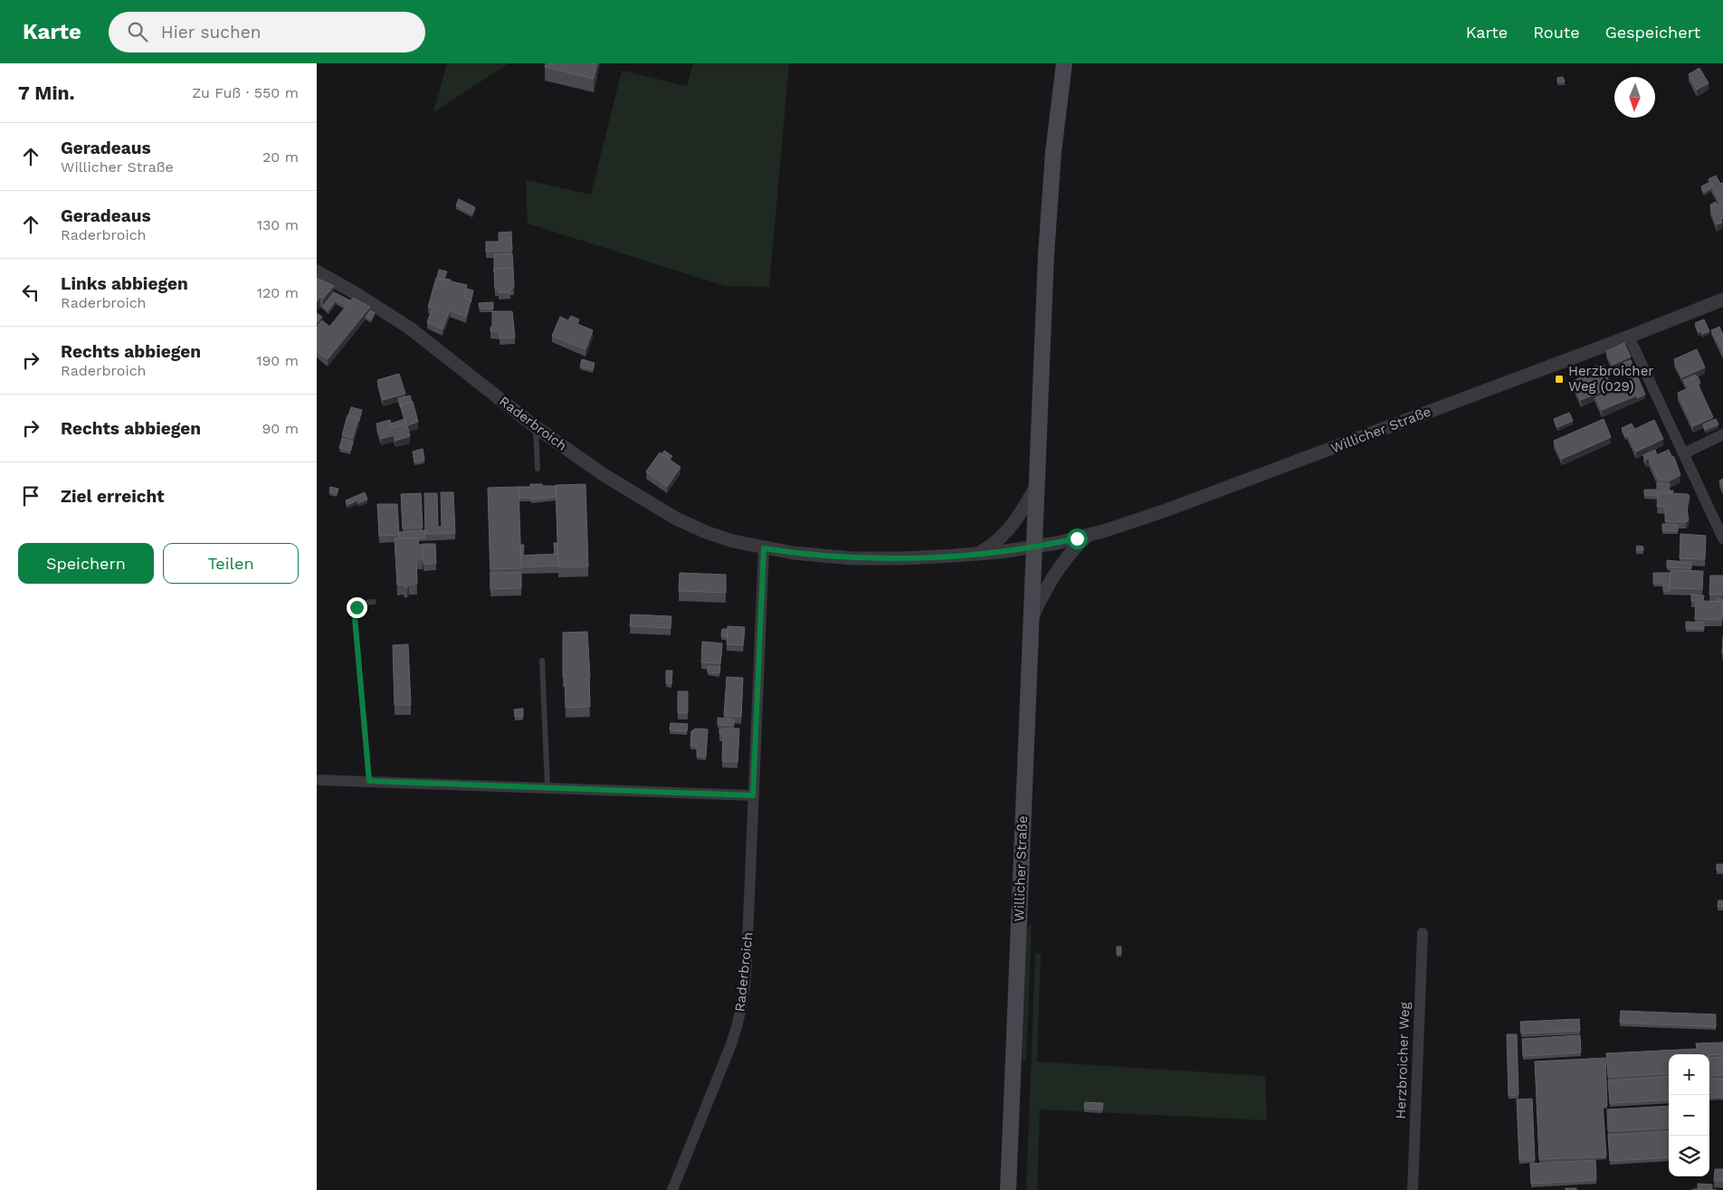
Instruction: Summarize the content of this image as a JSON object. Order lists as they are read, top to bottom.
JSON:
{
  "streets": {
    "main road": ["Willicher Straße"],
    "street": ["Raderbroich", "Herzbroicher Weg"]
  },
  "crossings": [
    ["Raderbroich", "Willicher Straße"]
  ],
  "places": {
    "transit": ["Herzbroicher Weg (029)"]
  },
  "north": "bottom",
  "page": {
    "header": "Karte",
    "search": "Hier suchen",
    "nav": ["Karte", "Route", "Gespeichert"],
    "heading": ["7 Min.", "Zu Fuß · 550 m"],
    "list": [
      ["Geradeaus", "Willicher Straße", "20 m"],
      ["Geradeaus", "Raderbroich", "130 m"],
      ["Links abbiegen", "Raderbroich", "120 m"],
      ["Rechts abbiegen", "Raderbroich", "190 m"],
      ["Rechts abbiegen", "90 m"],
      "Ziel erreicht"
    ],
    "buttons": ["Speichern", "Teilen"],
    "map_buttons": ["+", "−"]
  }
}
